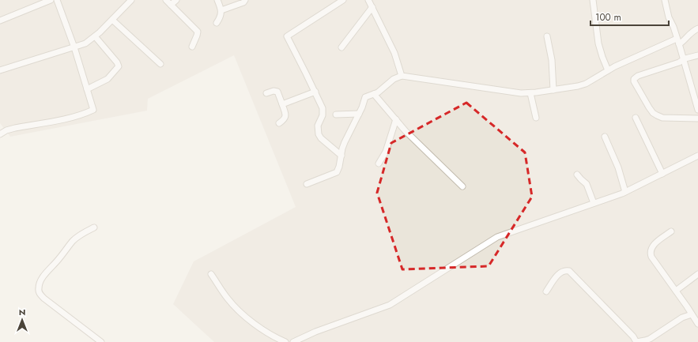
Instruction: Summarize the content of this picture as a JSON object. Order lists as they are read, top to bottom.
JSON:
{
  "scale_bar": "100 m",
  "north": "top"
}
